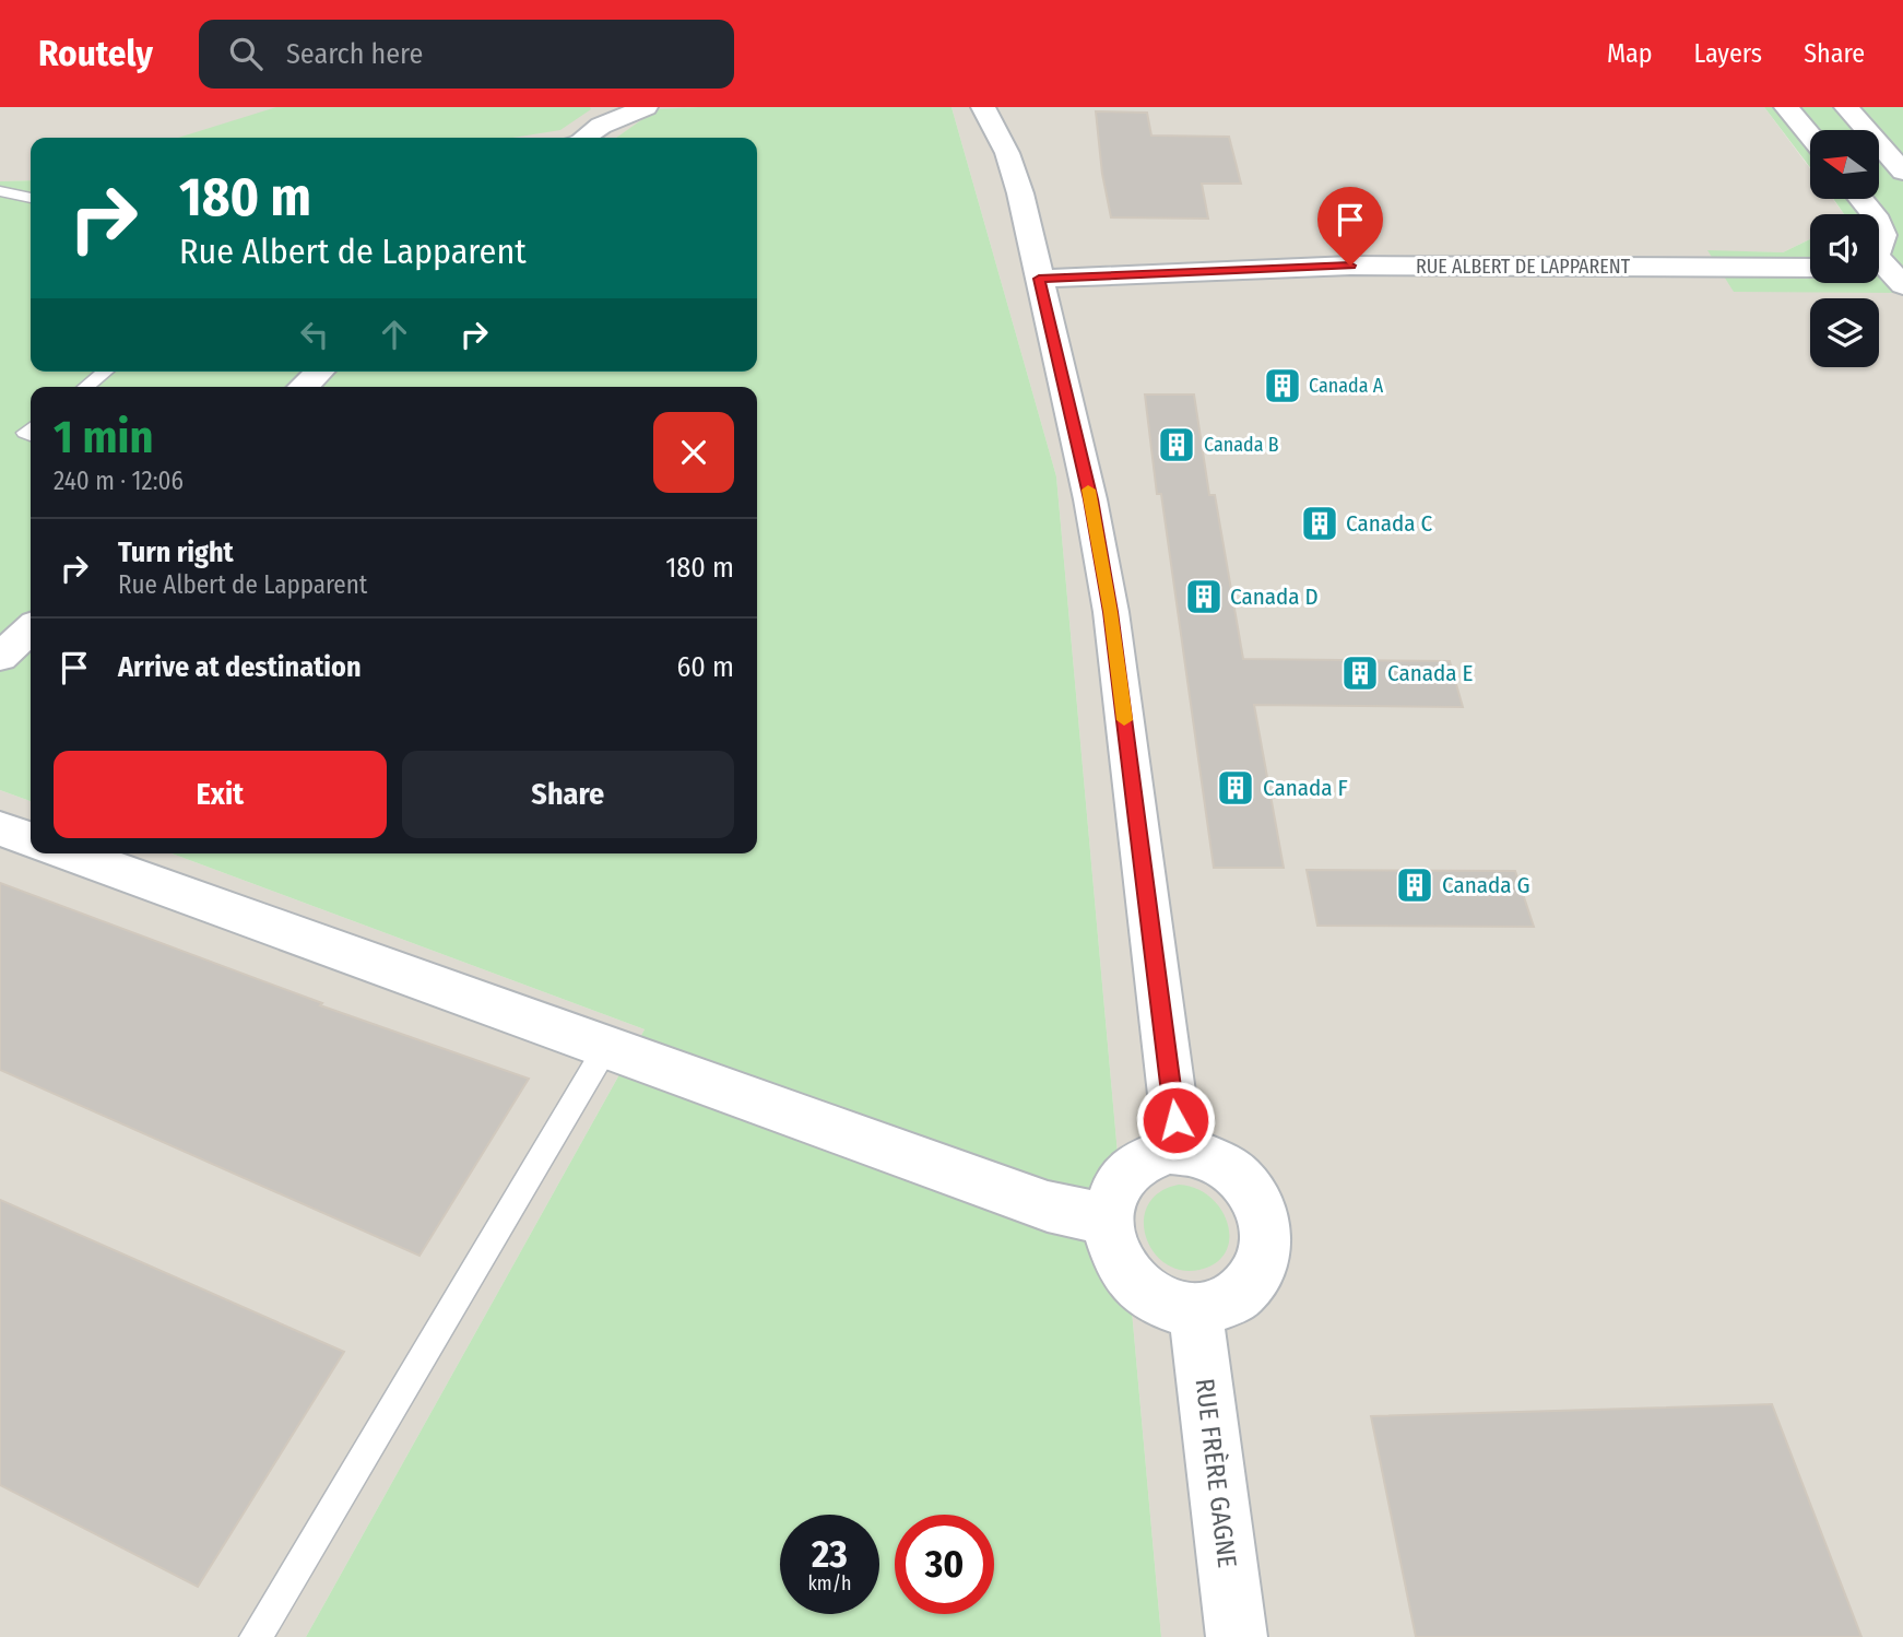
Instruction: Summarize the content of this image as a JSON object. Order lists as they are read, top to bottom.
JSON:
{
  "streets": {
    "street": ["RUE ALBERT DE LAPPARENT", "RUE FRÈRE GAGNE"]
  },
  "places": {
    "building": [
      "Canada A",
      "Canada B",
      "Canada C",
      "Canada D",
      "Canada E",
      "Canada F",
      "Canada G"
    ]
  },
  "north": "left",
  "page": {
    "header": "Routely",
    "search": "Search here",
    "nav": ["Map", "Layers", "Share"],
    "turn": ["180 m", "Rue Albert de Lapparent"],
    "heading": ["1 min", "240 m · 12:06"],
    "list": [
      {
        "name": "Turn right",
        "note": "Rue Albert de Lapparent",
        "value": "180 m"
      },
      {
        "name": "Arrive at destination",
        "value": "60 m"
      }
    ],
    "buttons": ["Exit", "Share"],
    "speed": "23 km/h",
    "limit": "30"
  }
}
